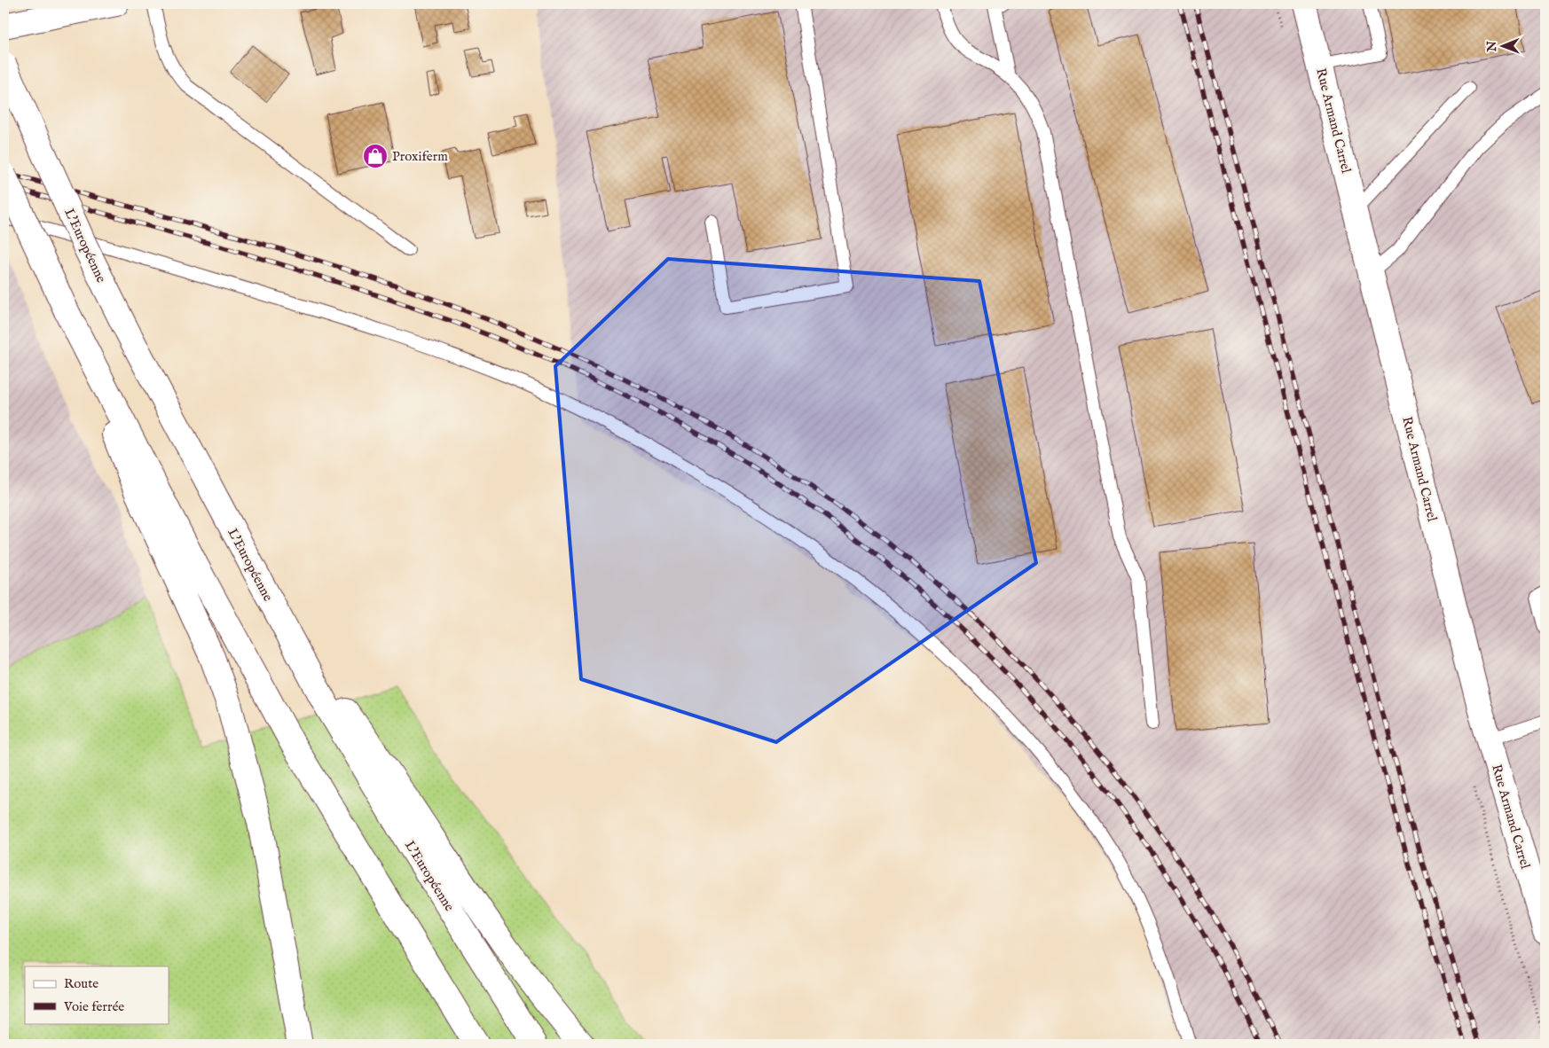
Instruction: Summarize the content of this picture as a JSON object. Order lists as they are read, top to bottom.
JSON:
{
  "streets": {
    "main road": ["Rue Armand Carrel", "L'Européenne"]
  },
  "places": {
    "shop": ["Proxiferm"]
  },
  "legend": ["Route", "Voie ferrée"],
  "north": "left"
}
